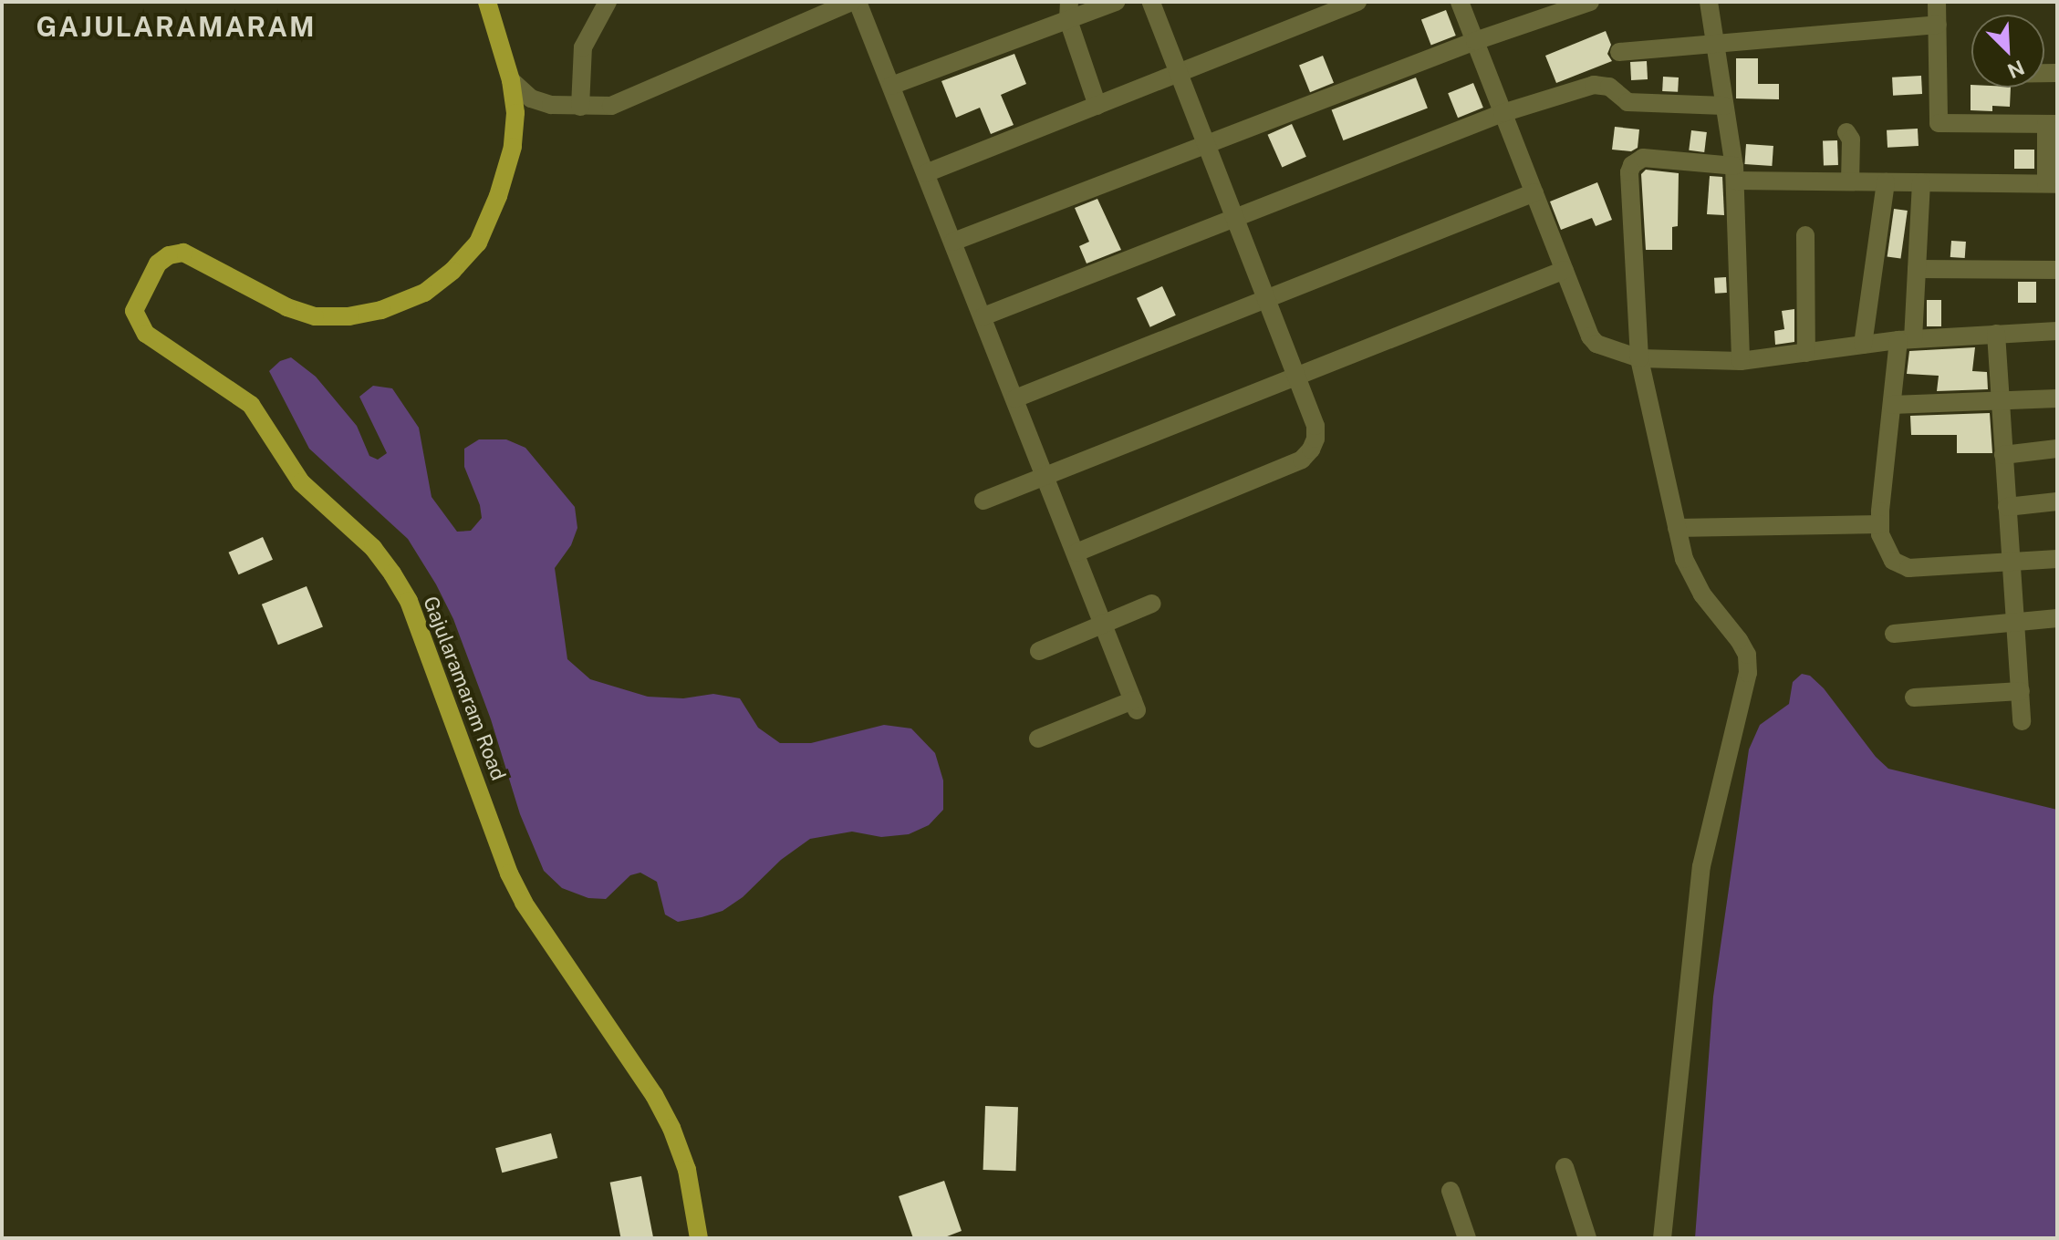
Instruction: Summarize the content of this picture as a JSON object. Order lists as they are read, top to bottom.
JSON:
{
  "streets": {
    "main road": ["Gajularamaram Road"]
  },
  "districts": ["GAJULARAMARAM"],
  "north": "bottom right"
}
